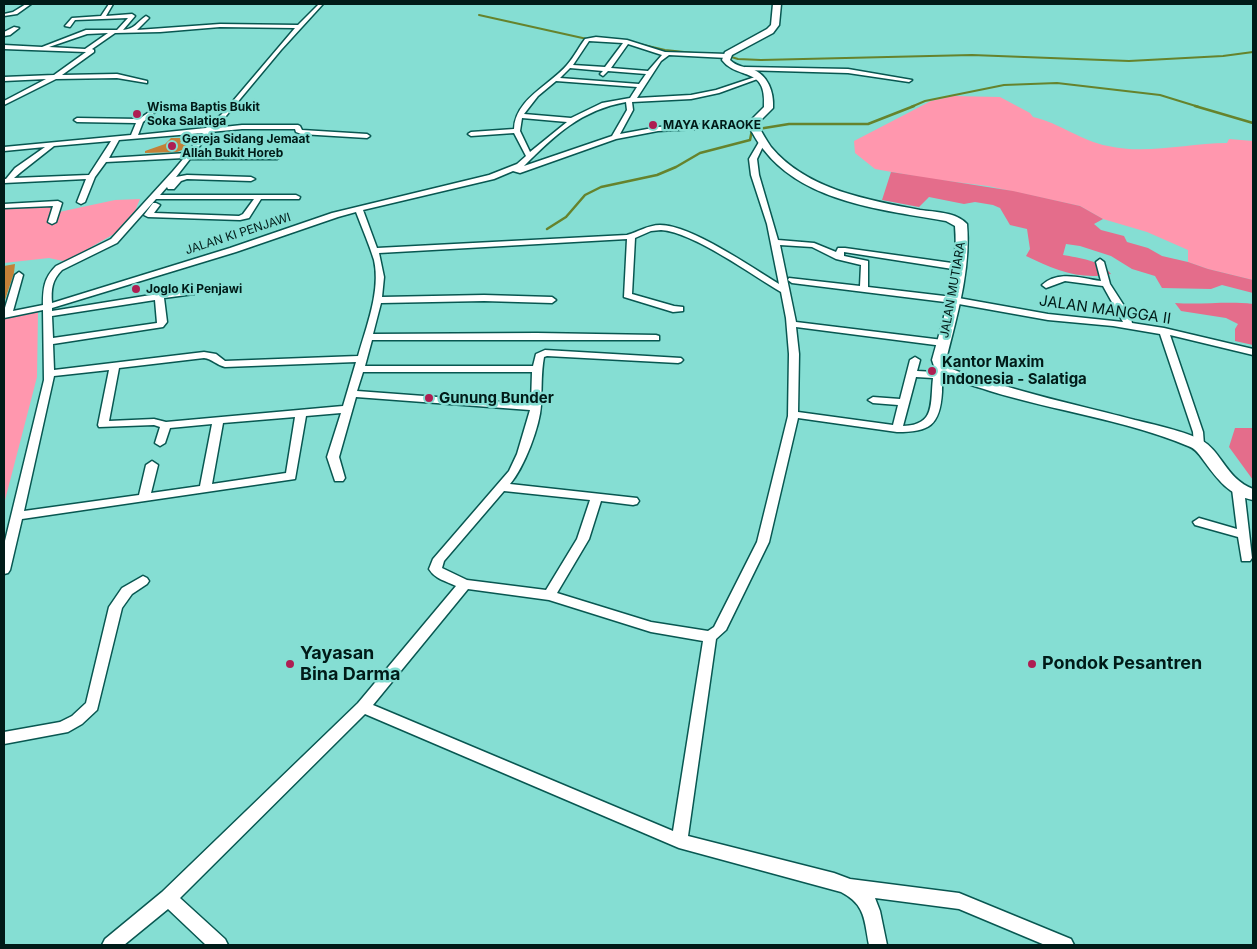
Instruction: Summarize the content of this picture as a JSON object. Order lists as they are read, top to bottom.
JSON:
{
  "streets": {
    "street": ["JALAN KI PENJAWI", "JALAN MUTIARA", "JALAN MANGGA II"]
  },
  "crossings": [
    ["JALAN MUTIARA", "JALAN MANGGA II"]
  ],
  "places": [
    "Wisma Baptis Bukit Soka Salatiga",
    "MAYA KARAOKE",
    "Gereja Sidang Jemaat Allah Bukit Horeb",
    "Joglo Ki Penjawi",
    "Kantor Maxim Indonesia - Salatiga",
    "Gunung Bunder",
    "Yayasan Bina Darma",
    "Pondok Pesantren"
  ]
}
